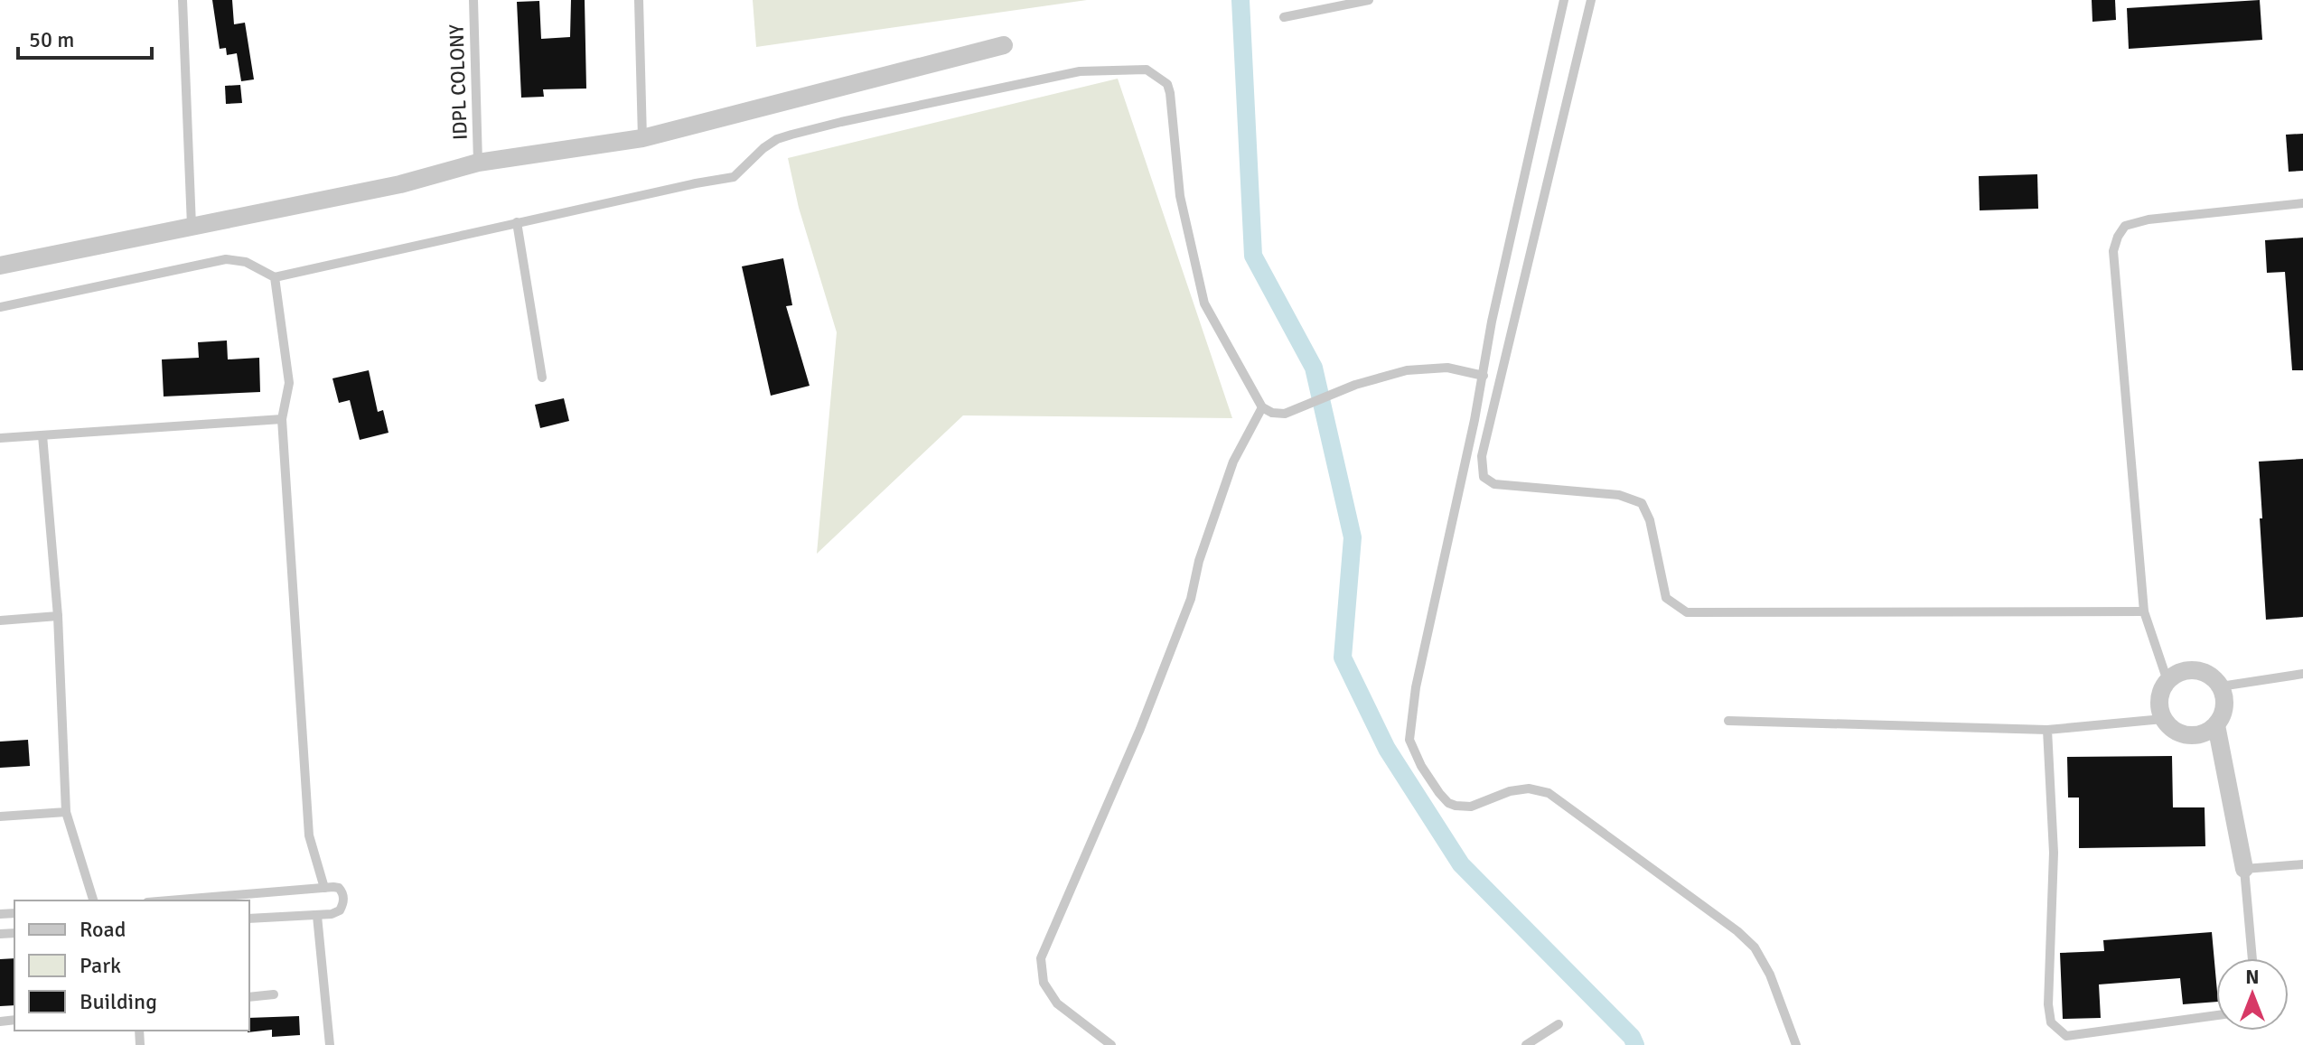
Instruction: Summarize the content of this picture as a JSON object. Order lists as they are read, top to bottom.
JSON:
{
  "streets": {
    "lane": ["IDPL COLONY"]
  },
  "legend": ["Road", "Park", "Building"],
  "scale_bar": "50 m",
  "north": "top"
}
